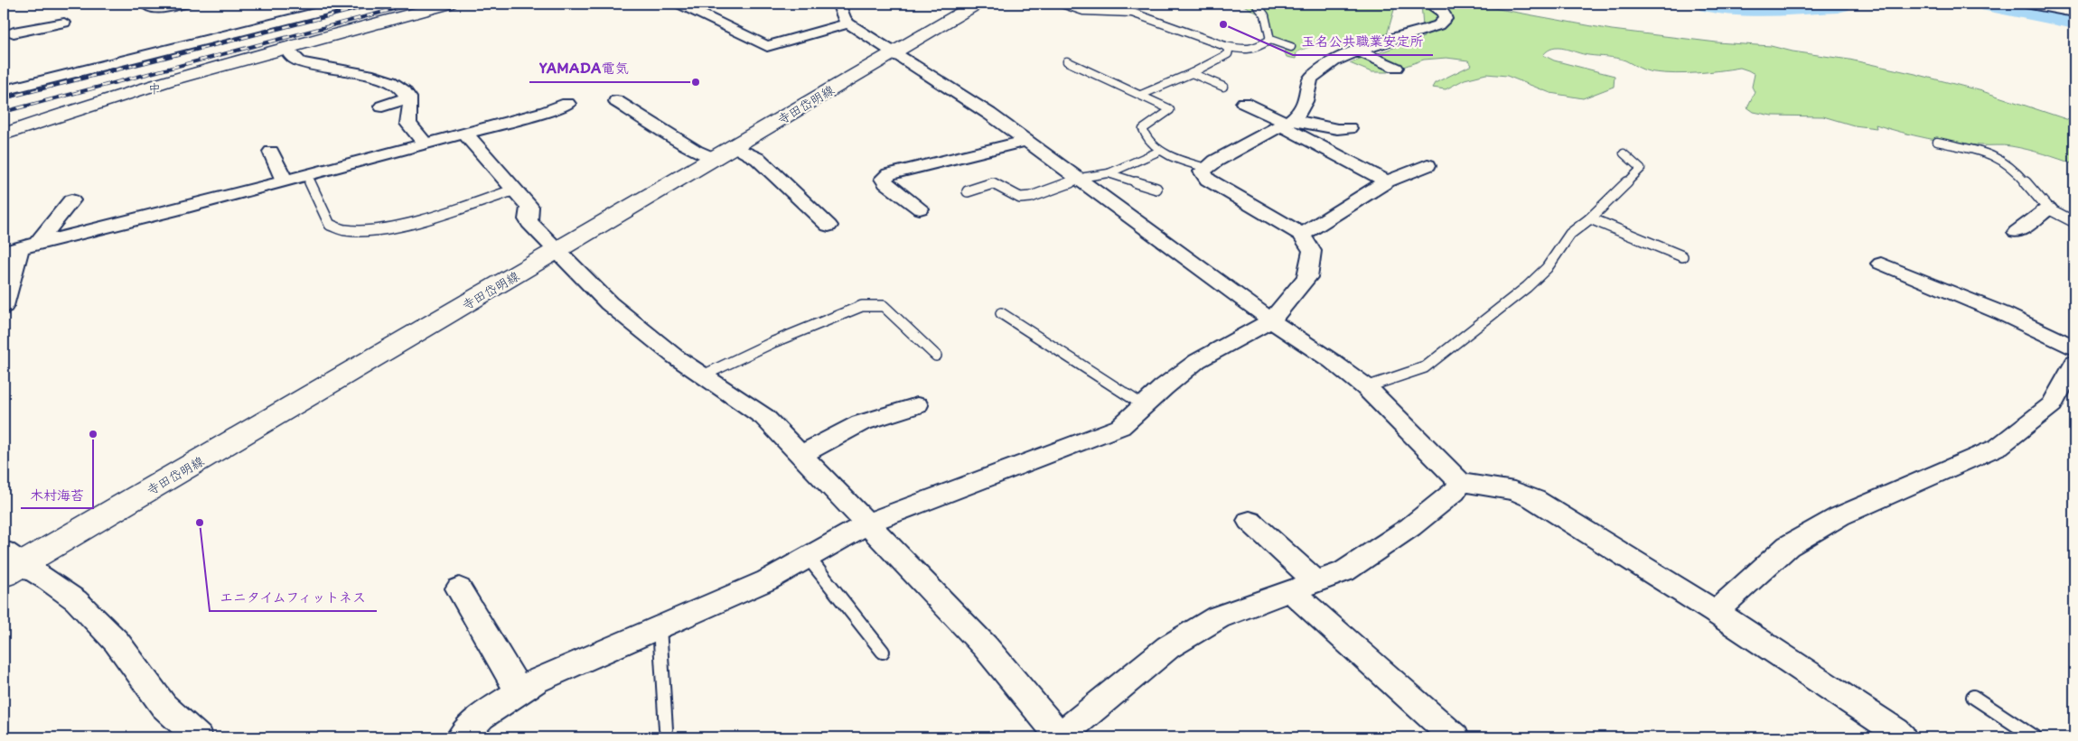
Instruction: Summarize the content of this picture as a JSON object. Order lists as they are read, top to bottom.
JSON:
{
  "streets": {
    "main road": ["寺田岱明線"]
  },
  "districts": ["中"],
  "places": [
    "玉名公共職業安定所",
    "YAMADA電気",
    "木村海苔",
    "エニタイムフィットネス"
  ]
}
